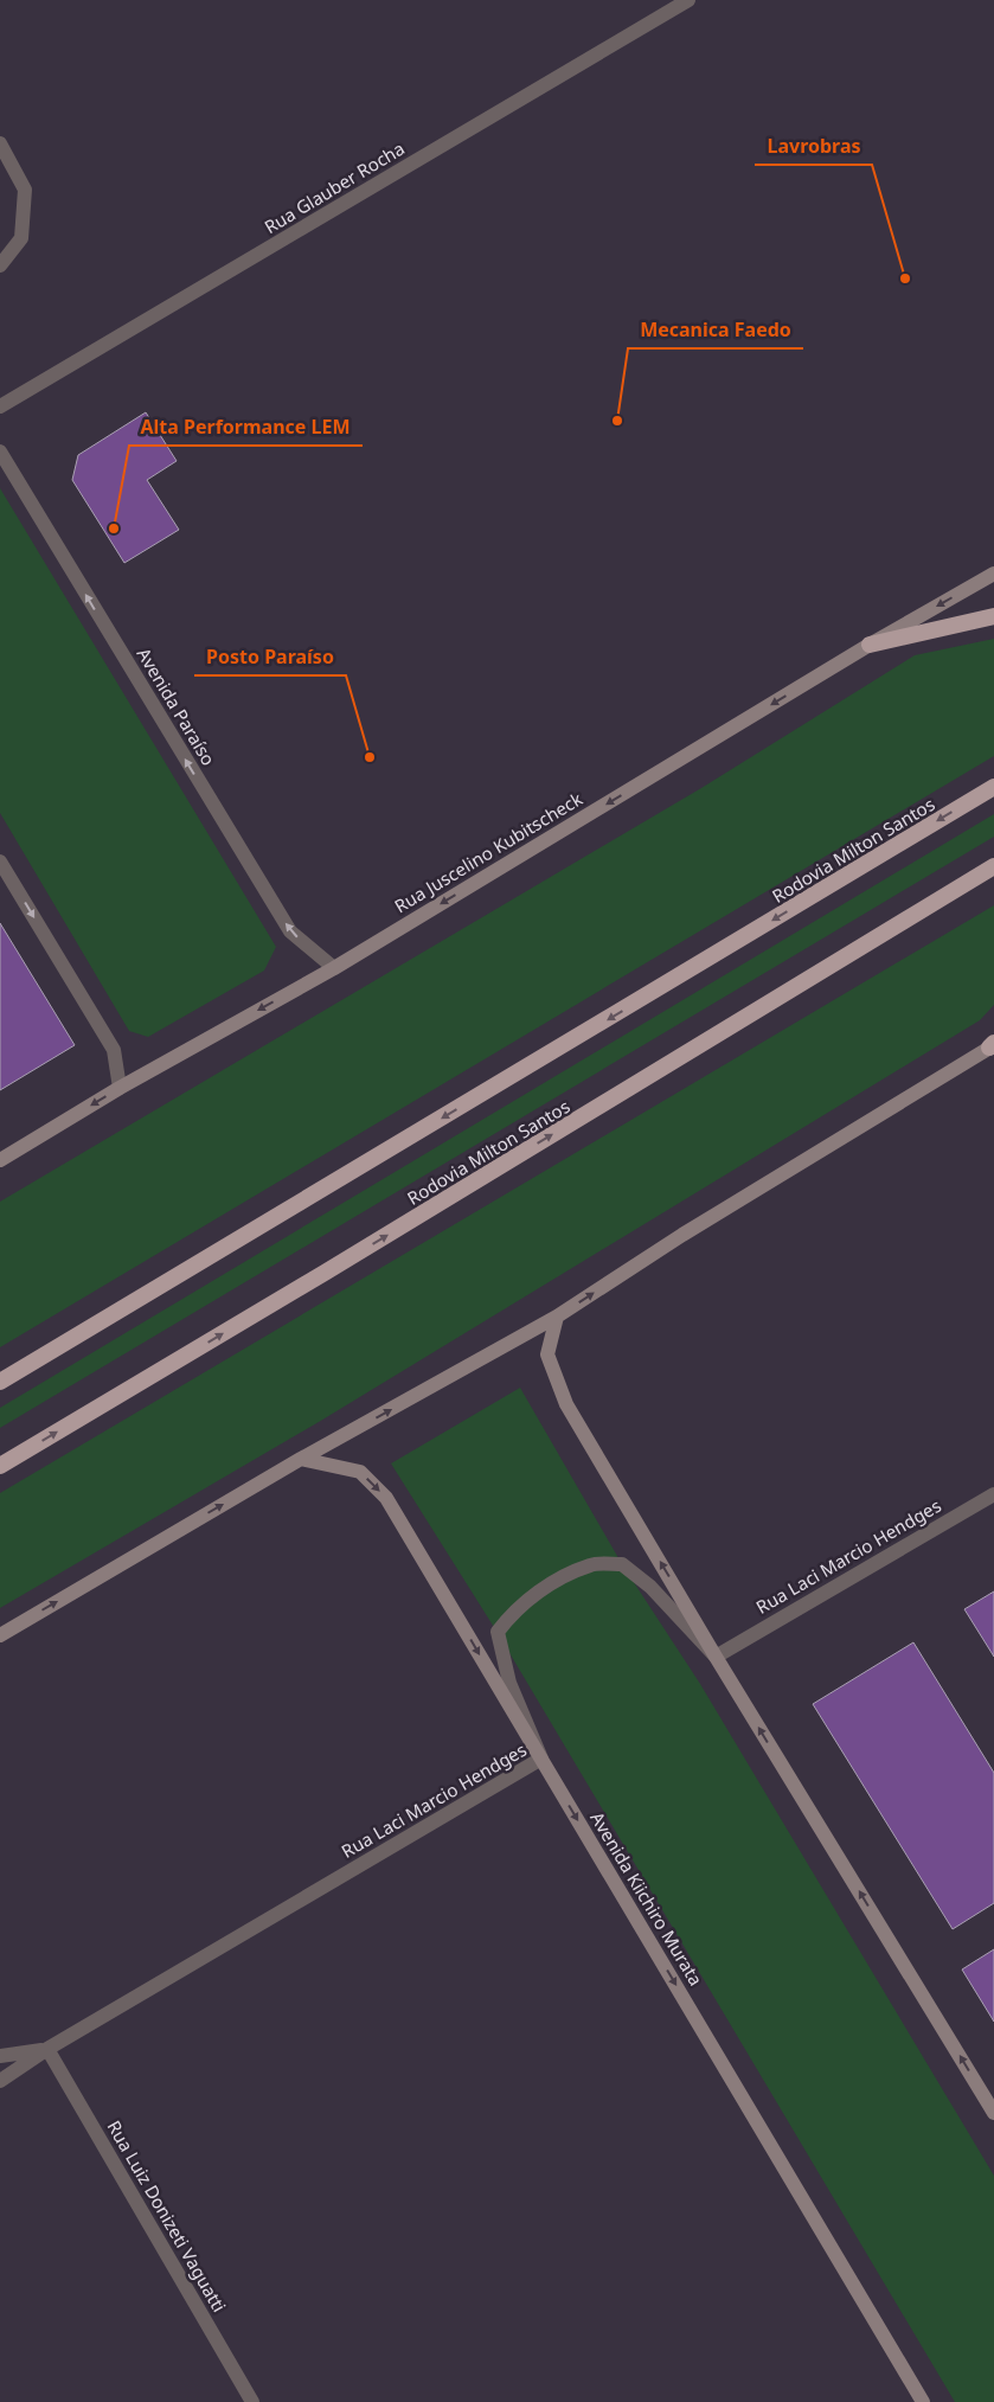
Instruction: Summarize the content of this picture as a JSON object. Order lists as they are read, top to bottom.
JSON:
{
  "streets": {
    "highway": ["Rodovia Milton Santos"],
    "main road": ["Rua Juscelino Kubitscheck", "Avenida Kiichiro Murata"],
    "street": [
      "Rua Glauber Rocha",
      "Avenida Paraíso",
      "Rua Laci Marcio Hendges",
      "Rua Luiz Donizeti Vaguatti"
    ]
  },
  "crossings": [
    ["Avenida Paraíso", "Rua Juscelino Kubitscheck"],
    ["Rua Laci Marcio Hendges", "Avenida Kiichiro Murata"],
    ["Rua Laci Marcio Hendges", "Rua Luiz Donizeti Vaguatti"]
  ],
  "one_way": ["Avenida Paraíso", "Rua Juscelino Kubitscheck", "Avenida Kiichiro Murata"],
  "places": [
    "Lavrobras",
    "Mecanica Faedo",
    "Alta Performance LEM",
    "Posto Paraíso"
  ]
}
